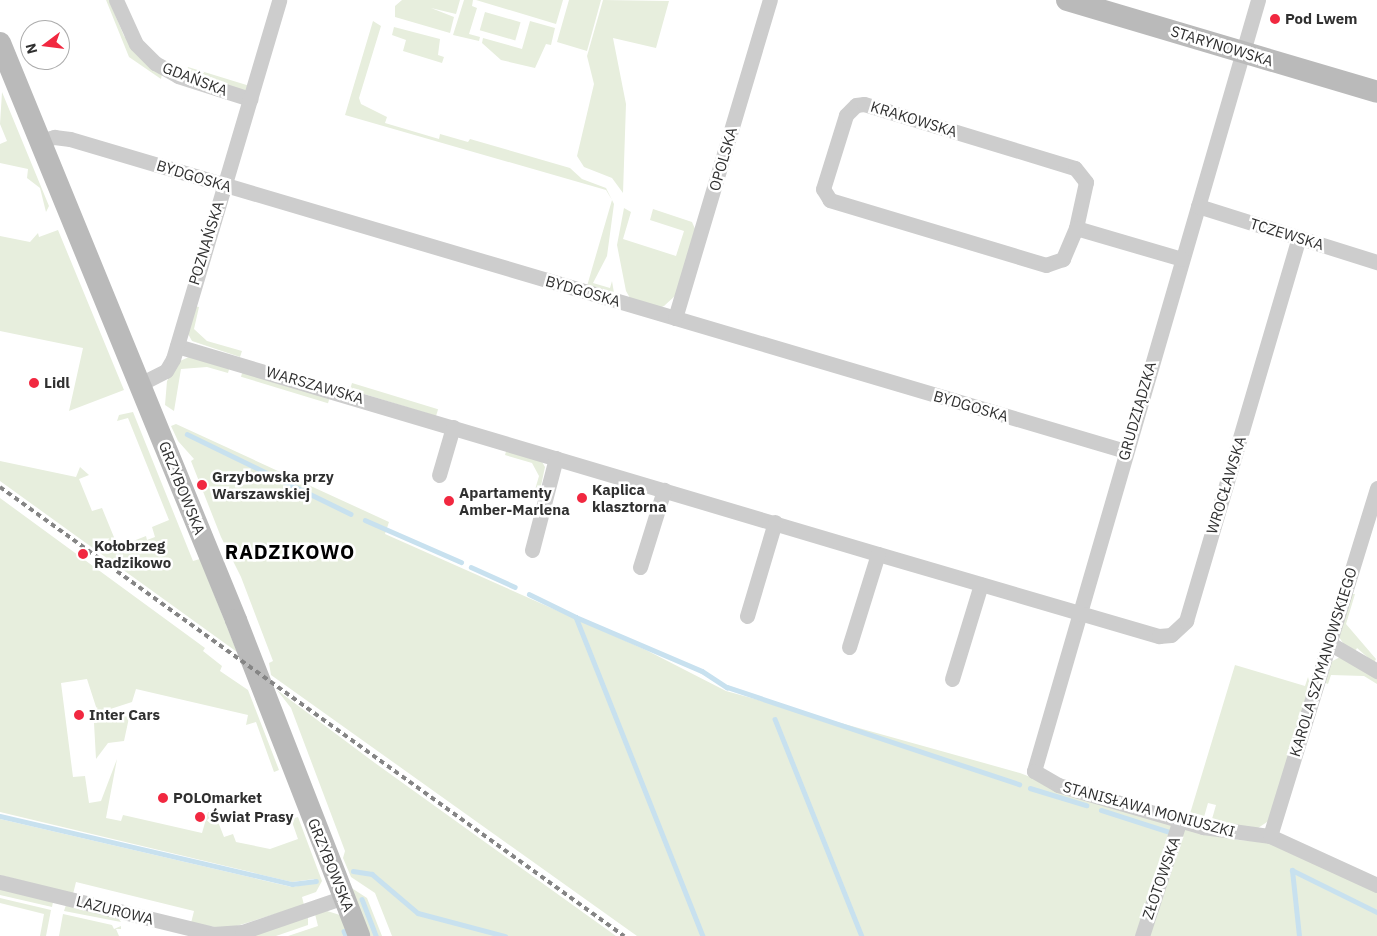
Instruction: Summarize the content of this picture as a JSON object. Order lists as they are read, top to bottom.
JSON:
{
  "streets": {
    "street": [
      "STARYNOWSKA",
      "GDAŃSKA",
      "KRAKOWSKA",
      "OPOLSKA",
      "BYDGOSKA",
      "TCZEWSKA",
      "POZNAŃSKA",
      "WARSZAWSKA",
      "GRUDZIĄDZKA",
      "WROCŁAWSKA",
      "GRZYBOWSKA",
      "KAROLA SZYMANOWSKIEGO",
      "STANISŁAWA MONIUSZKI",
      "ZŁOTOWSKA",
      "LAZUROWA"
    ]
  },
  "crossings": [
    ["STARYNOWSKA", "GRUDZIĄDZKA"],
    ["GDAŃSKA", "POZNAŃSKA"],
    ["OPOLSKA", "BYDGOSKA"],
    ["BYDGOSKA", "POZNAŃSKA"],
    ["BYDGOSKA", "GRUDZIĄDZKA"],
    ["BYDGOSKA", "GRZYBOWSKA"],
    ["TCZEWSKA", "GRUDZIĄDZKA"],
    ["TCZEWSKA", "WROCŁAWSKA"],
    ["POZNAŃSKA", "WARSZAWSKA"],
    ["POZNAŃSKA", "GRZYBOWSKA"],
    ["WARSZAWSKA", "GRUDZIĄDZKA"],
    ["WARSZAWSKA", "WROCŁAWSKA"],
    ["GRUDZIĄDZKA", "WROCŁAWSKA"],
    ["GRUDZIĄDZKA", "STANISŁAWA MONIUSZKI"],
    ["GRZYBOWSKA", "LAZUROWA"],
    ["KAROLA SZYMANOWSKIEGO", "STANISŁAWA MONIUSZKI"],
    ["STANISŁAWA MONIUSZKI", "ZŁOTOWSKA"]
  ],
  "districts": ["RADZIKOWO"],
  "places": [
    "Pod Lwem",
    "Lidl",
    "Grzybowska przy Warszawskiej",
    "Kaplica klasztorna",
    "Apartamenty Amber-Marlena",
    "Kołobrzeg Radzikowo",
    "Inter Cars",
    "POLOmarket",
    "Świat Prasy"
  ],
  "north": "left"
}
